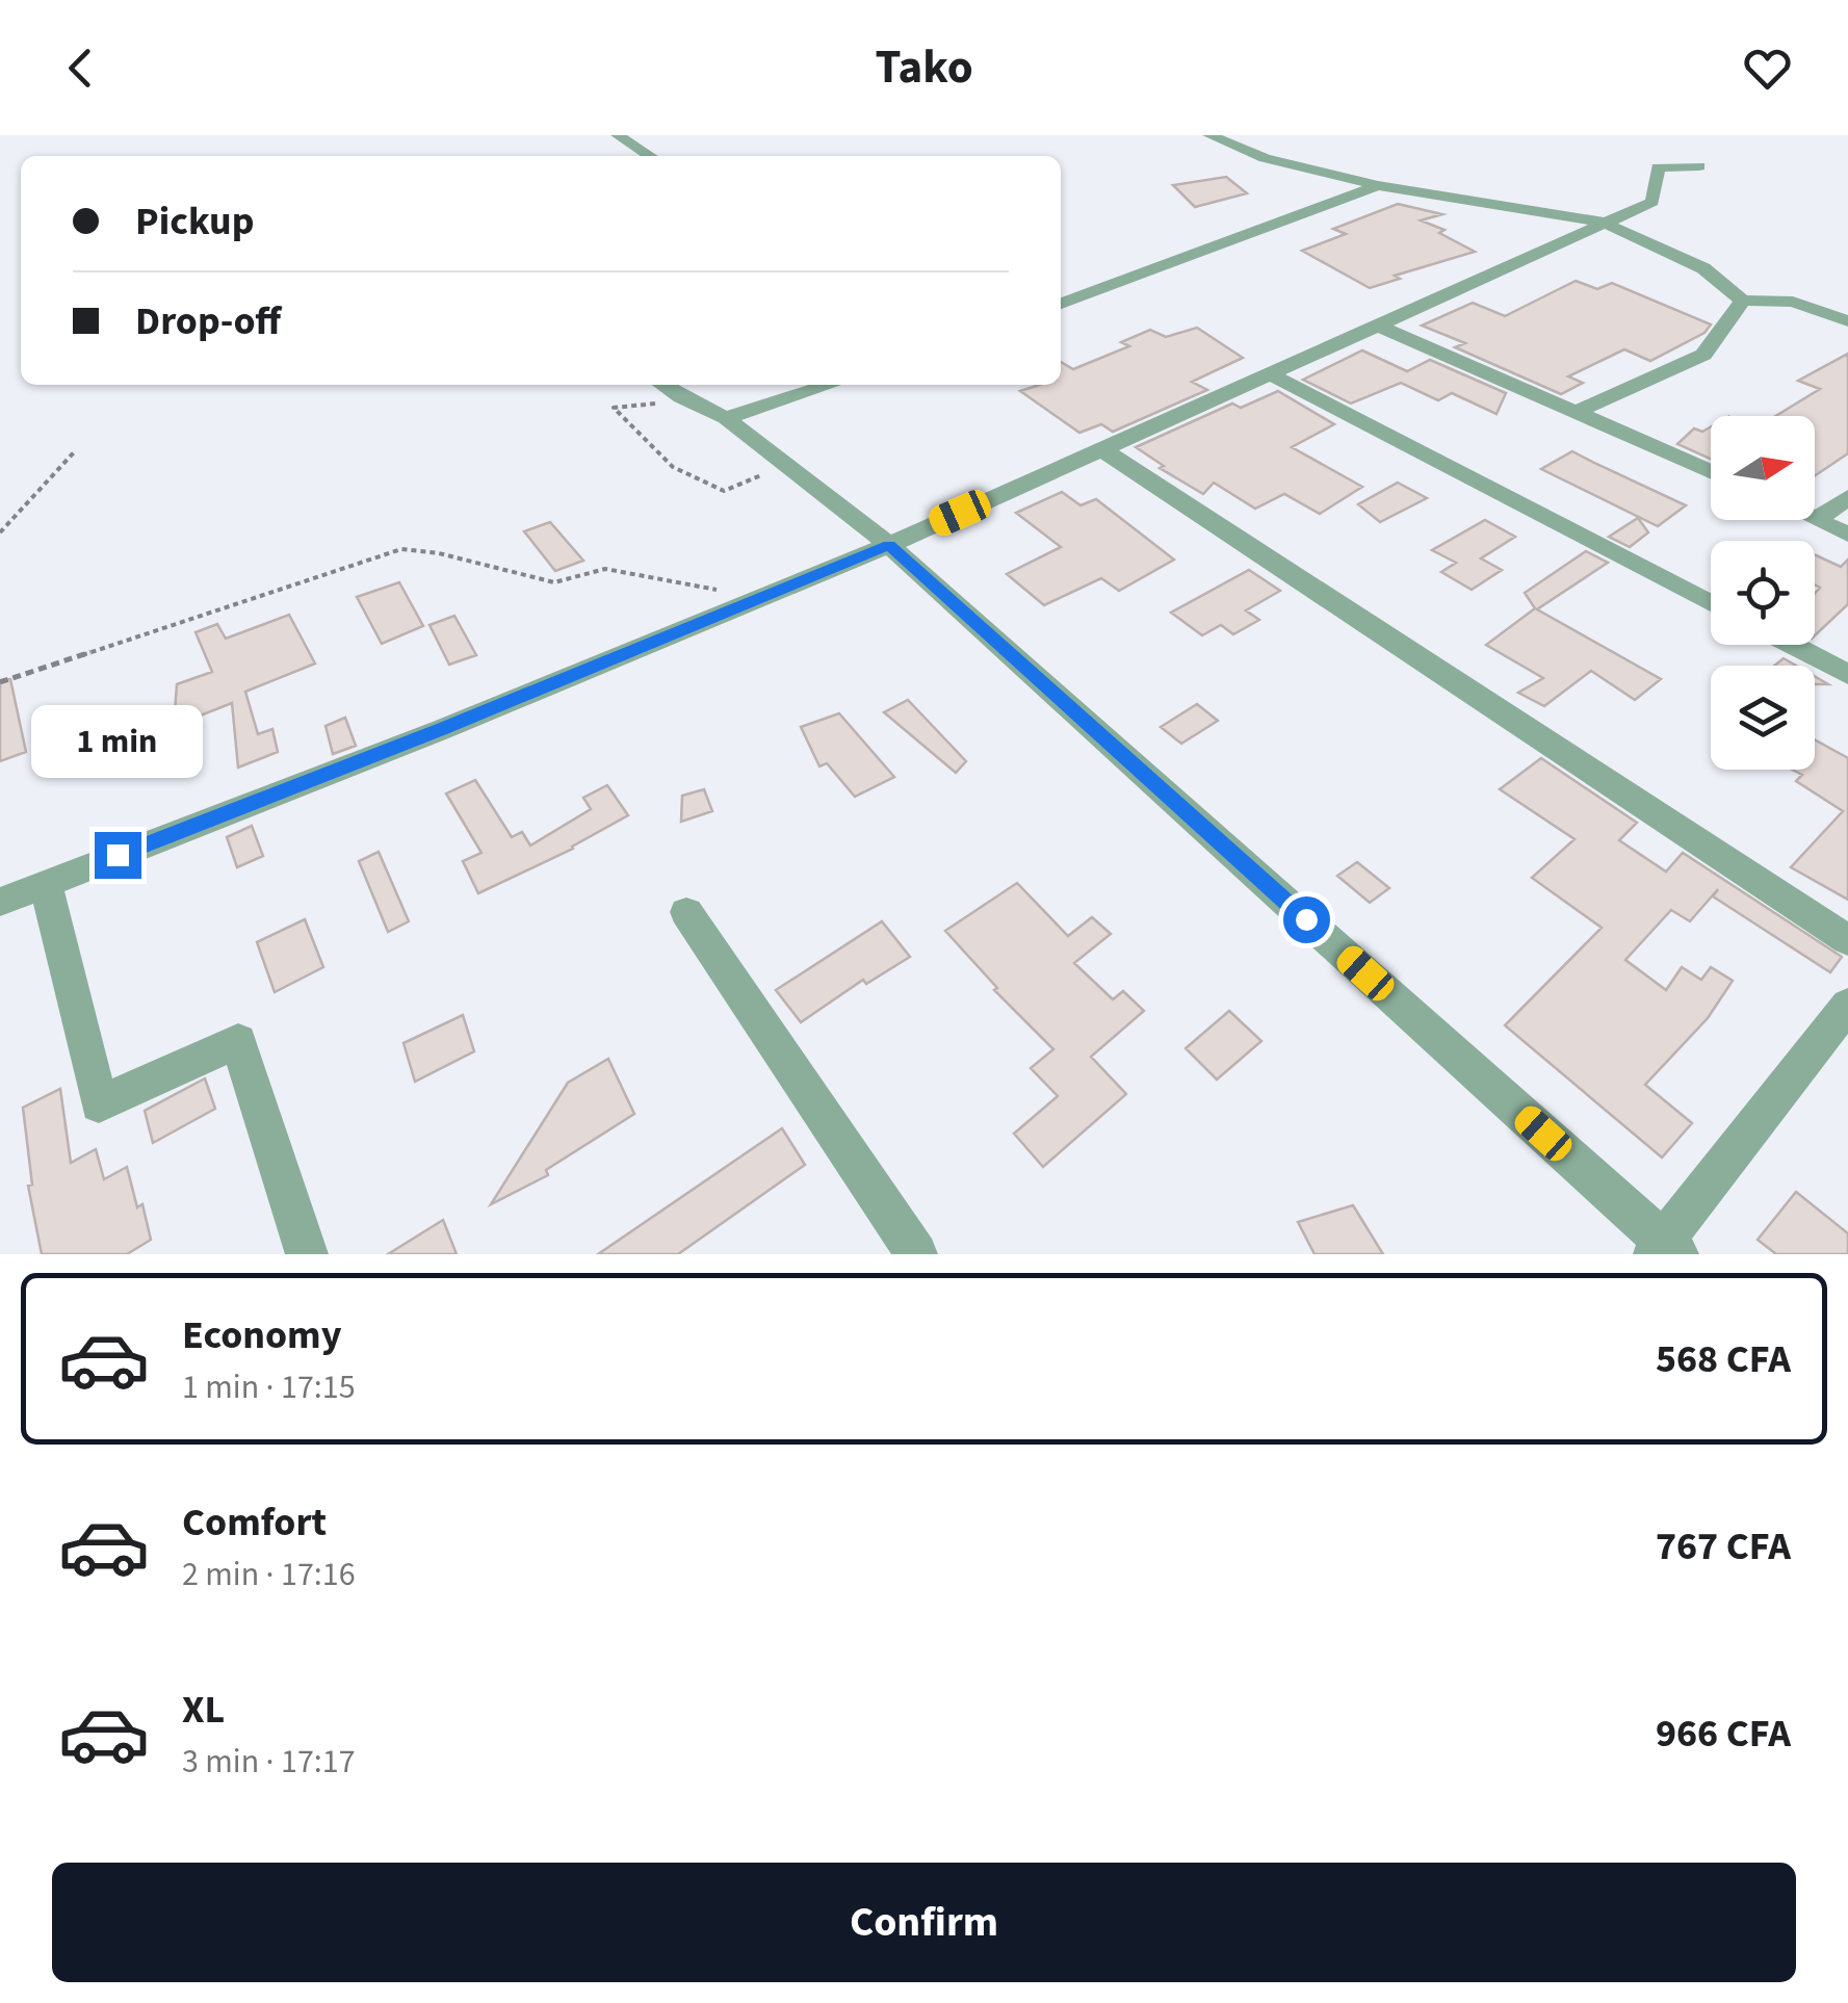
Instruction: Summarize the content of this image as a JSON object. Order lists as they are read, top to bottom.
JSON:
{
  "north": "right",
  "page": {
    "header": "Tako",
    "banner": ["Pickup", "Drop-off"],
    "bubble": "1 min",
    "list": [
      {
        "name": "Economy",
        "note": "1 min · 17:15",
        "value": "568 CFA"
      },
      {
        "name": "Comfort",
        "note": "2 min · 17:16",
        "value": "767 CFA"
      },
      {
        "name": "XL",
        "note": "3 min · 17:17",
        "value": "966 CFA"
      }
    ],
    "buttons": "Confirm"
  }
}
